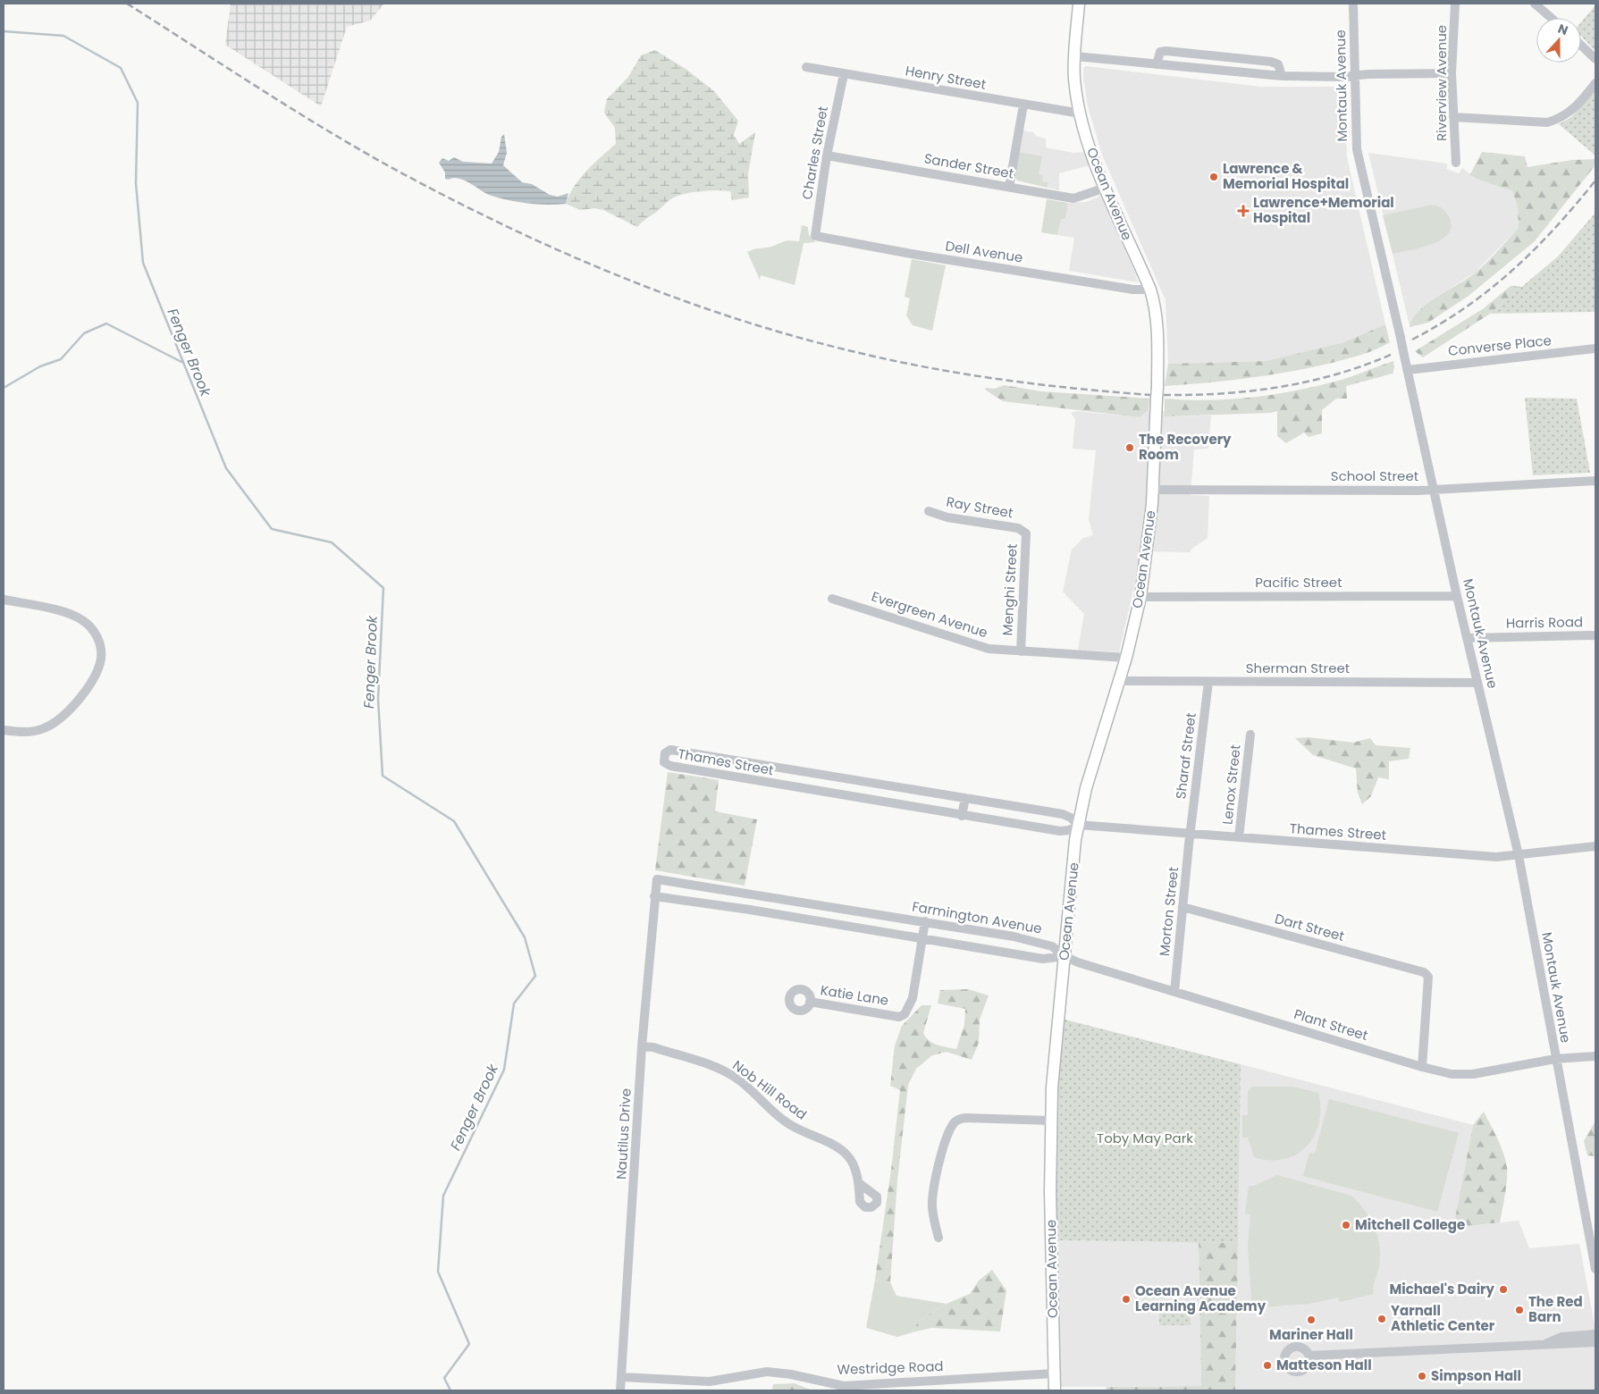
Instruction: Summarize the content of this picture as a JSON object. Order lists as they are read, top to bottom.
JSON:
{
  "streets": {
    "main road": ["Ocean Avenue"],
    "street": [
      "Henry Street",
      "Riverview Avenue",
      "Montauk Avenue",
      "Charles Street",
      "Sander Street",
      "Dell Avenue",
      "Converse Place",
      "School Street",
      "Ray Street",
      "Pacific Street",
      "Menghi Street",
      "Evergreen Avenue",
      "Harris Road",
      "Sherman Street",
      "Sharaf Street",
      "Thames Street",
      "Lenox Street",
      "Morton Street",
      "Farmington Avenue",
      "Dart Street",
      "Katie Lane",
      "Plant Street",
      "Nob Hill Road",
      "Nautilus Drive",
      "Westridge Road"
    ]
  },
  "crossings": [
    ["Henry Street", "Charles Street"],
    ["Henry Street", "Ocean Avenue"],
    ["Montauk Avenue", "Converse Place"],
    ["Montauk Avenue", "School Street"],
    ["Montauk Avenue", "Pacific Street"],
    ["Montauk Avenue", "Harris Road"],
    ["Montauk Avenue", "Sherman Street"],
    ["Montauk Avenue", "Thames Street"],
    ["Montauk Avenue", "Plant Street"],
    ["Charles Street", "Sander Street"],
    ["Charles Street", "Dell Avenue"],
    ["Sander Street", "Ocean Avenue"],
    ["Ocean Avenue", "Dell Avenue"],
    ["Ocean Avenue", "School Street"],
    ["Ocean Avenue", "Pacific Street"],
    ["Ocean Avenue", "Evergreen Avenue"],
    ["Ocean Avenue", "Sherman Street"],
    ["Ocean Avenue", "Thames Street"],
    ["Ocean Avenue", "Farmington Avenue"],
    ["Ocean Avenue", "Plant Street"],
    ["Ocean Avenue", "Westridge Road"],
    ["Ray Street", "Menghi Street"],
    ["Menghi Street", "Evergreen Avenue"],
    ["Sherman Street", "Sharaf Street"],
    ["Sharaf Street", "Thames Street"],
    ["Sharaf Street", "Morton Street"],
    ["Thames Street", "Lenox Street"],
    ["Thames Street", "Morton Street"],
    ["Morton Street", "Dart Street"],
    ["Morton Street", "Plant Street"],
    ["Farmington Avenue", "Katie Lane"],
    ["Farmington Avenue", "Plant Street"],
    ["Farmington Avenue", "Nautilus Drive"],
    ["Dart Street", "Plant Street"],
    ["Nob Hill Road", "Nautilus Drive"],
    ["Nautilus Drive", "Westridge Road"]
  ],
  "water": ["Fenger Brook"],
  "parks": ["Toby May Park"],
  "places": {
    "other": [
      "Lawrence & Memorial Hospital",
      "The Recovery Room",
      "Mitchell College",
      "Michael's Dairy",
      "Ocean Avenue Learning Academy",
      "The Red Barn",
      "Yarnall Athletic Center",
      "Mariner Hall",
      "Matteson Hall",
      "Simpson Hall"
    ],
    "health": ["Lawrence+Memorial Hospital"]
  },
  "north": "top"
}
